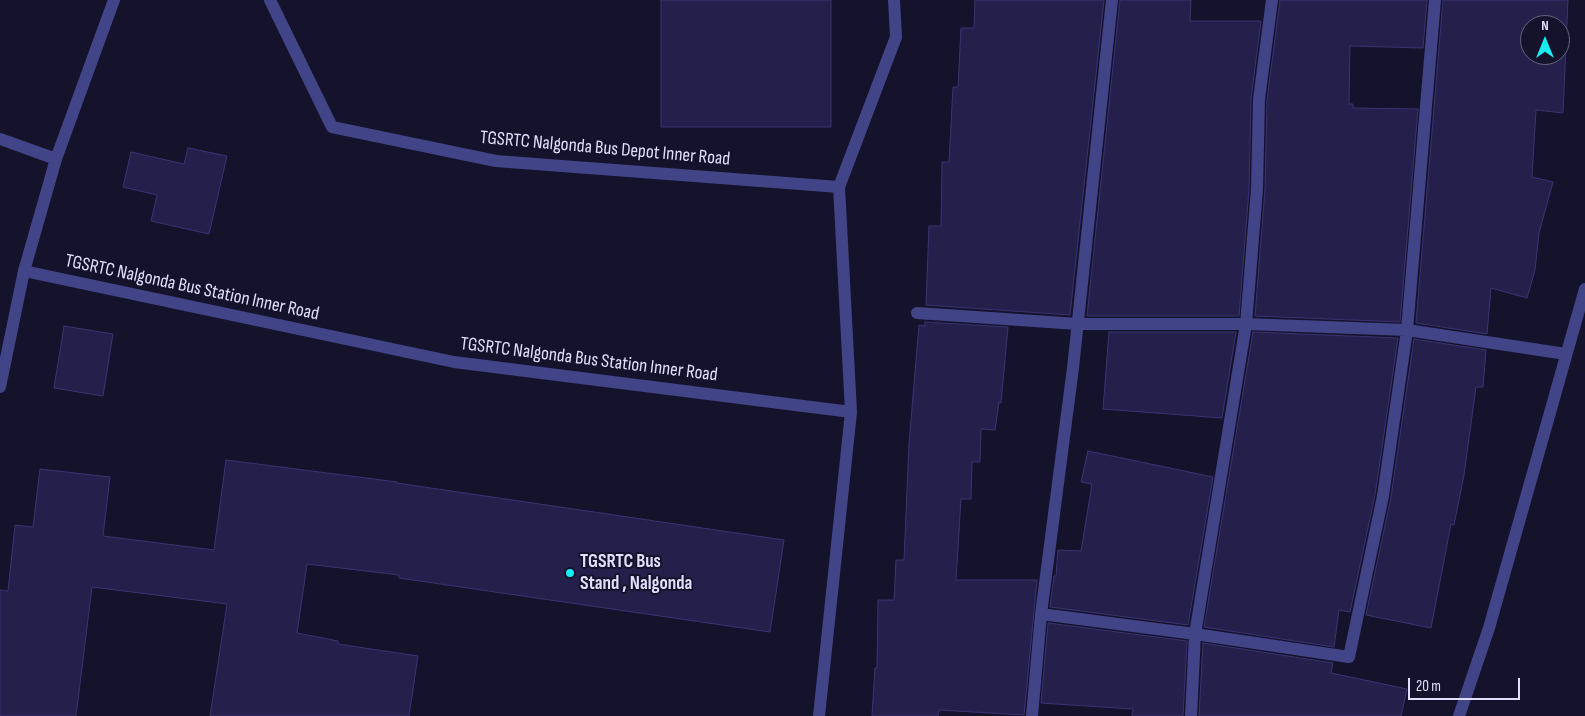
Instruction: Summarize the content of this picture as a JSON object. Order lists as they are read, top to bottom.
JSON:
{
  "streets": {
    "street": ["TGSRTC Nalgonda Bus Depot Inner Road", "TGSRTC Nalgonda Bus Station Inner Road"]
  },
  "places": ["TGSRTC Bus Stand , Nalgonda"],
  "scale_bar": "20 m",
  "north": "top"
}
